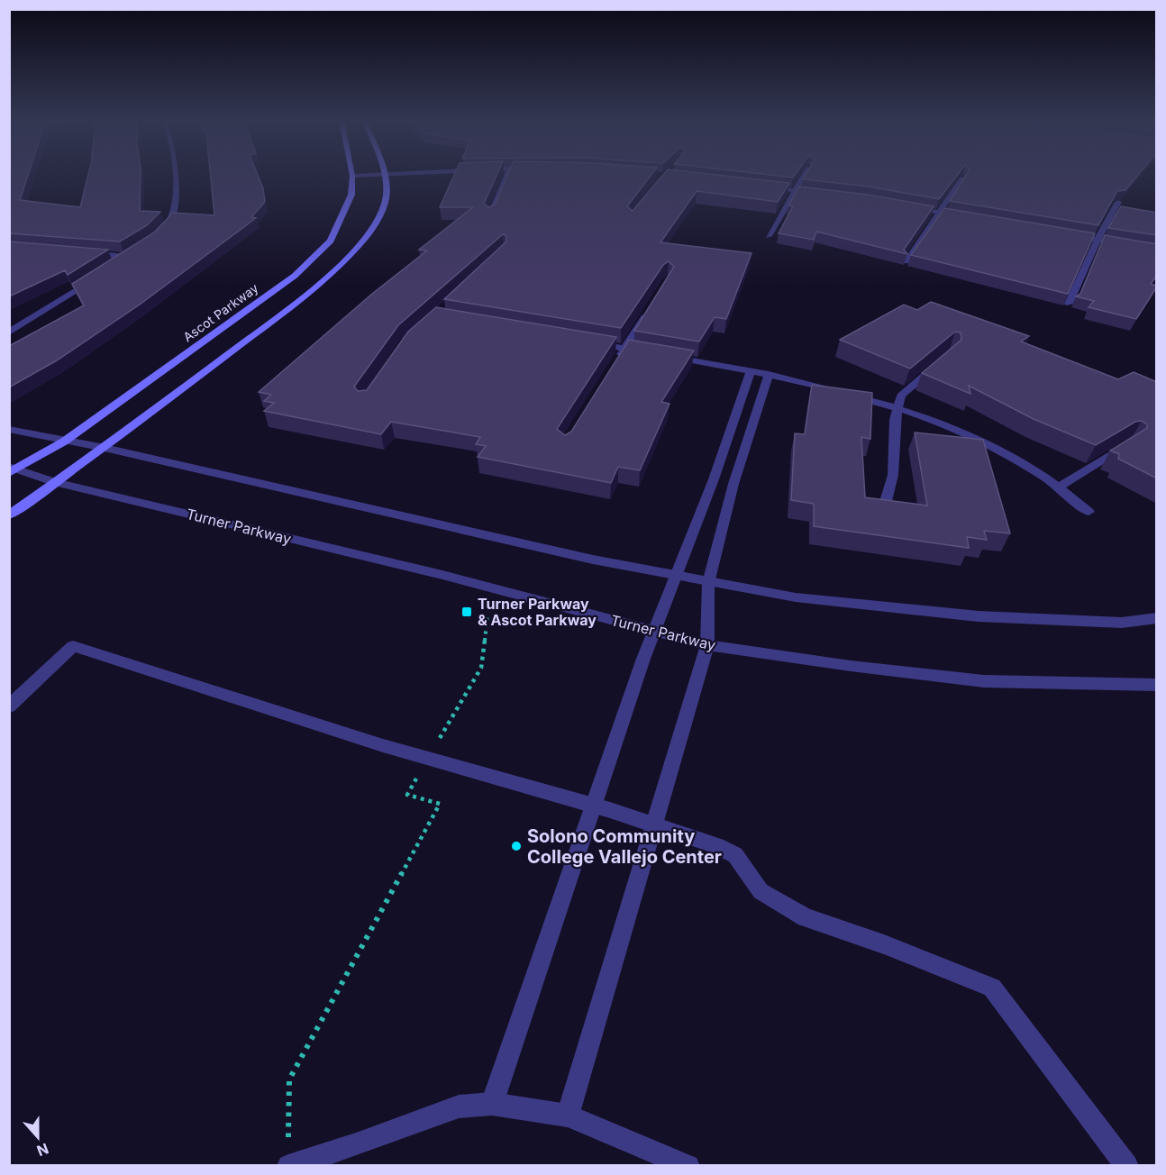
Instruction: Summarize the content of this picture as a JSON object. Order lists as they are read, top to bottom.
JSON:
{
  "streets": {
    "main road": ["Ascot Parkway"],
    "street": ["Turner Parkway"]
  },
  "crossings": [
    ["Ascot Parkway", "Turner Parkway"]
  ],
  "places": {
    "transit": ["Turner Parkway & Ascot Parkway"],
    "other": ["Solono Community College Vallejo Center"]
  },
  "north": "bottom"
}
